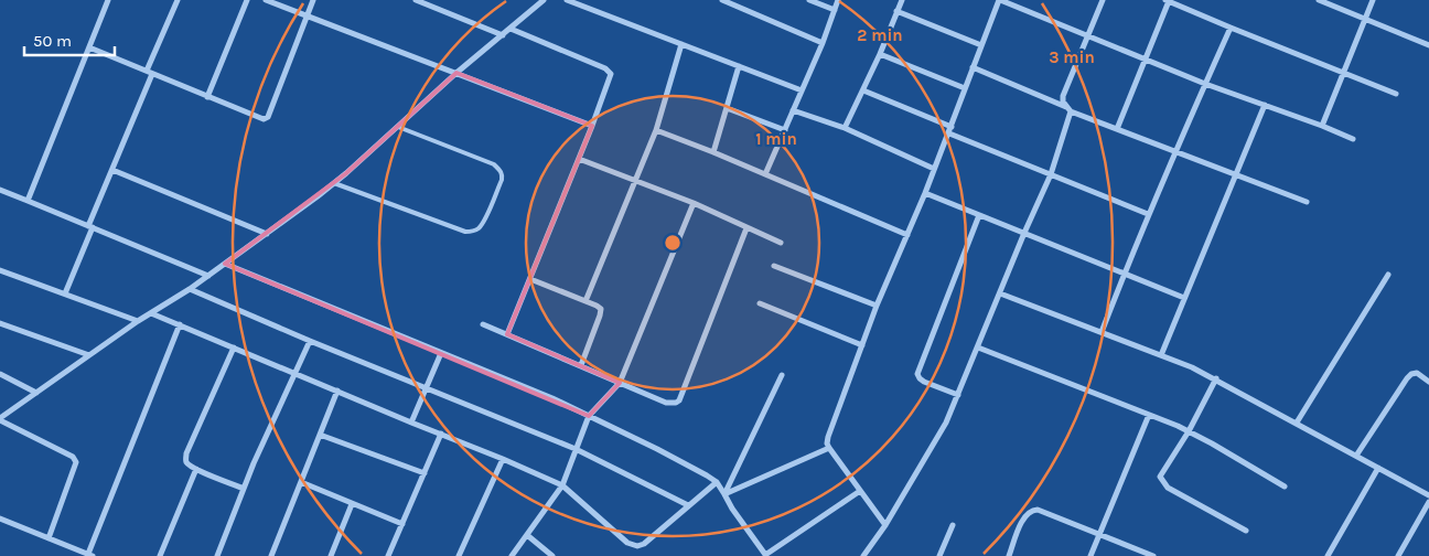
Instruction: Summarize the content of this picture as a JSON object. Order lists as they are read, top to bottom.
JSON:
{
  "scale_bar": "50 m",
  "rings": ["2 min", "3 min", "1 min"]
}
